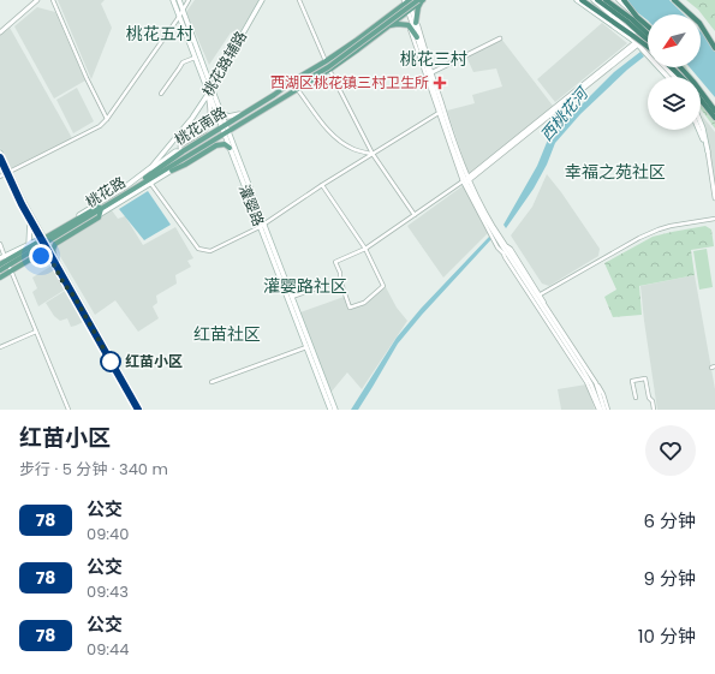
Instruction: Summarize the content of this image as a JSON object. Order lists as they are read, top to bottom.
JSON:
{
  "streets": {
    "main road": [
      "桃花路辅路",
      "桃花南路",
      "桃花路",
      "灌婴路"
    ]
  },
  "crossings": [
    ["桃花路辅路", "桃花南路"],
    ["桃花路辅路", "灌婴路"],
    ["桃花南路", "桃花路"],
    ["桃花南路", "灌婴路"],
    ["桃花路", "灌婴路"]
  ],
  "districts": [
    "桃花五村",
    "桃花三村",
    "幸福之苑社区",
    "灌婴路社区",
    "红苗社区"
  ],
  "water": ["西桃花河"],
  "places": {
    "health": ["西湖区桃花镇三村卫生所"],
    "other": ["红苗小区"]
  },
  "lines": ["bus line 78"],
  "north": "bottom left",
  "page": {
    "heading": ["红苗小区", "步行 · 5 分钟 · 340 m"],
    "list": [
      {
        "mark": "78",
        "name": "公交",
        "note": "09:40",
        "value": "6 分钟"
      },
      {
        "mark": "78",
        "name": "公交",
        "note": "09:43",
        "value": "9 分钟"
      },
      {
        "mark": "78",
        "name": "公交",
        "note": "09:44",
        "value": "10 分钟"
      }
    ]
  }
}
